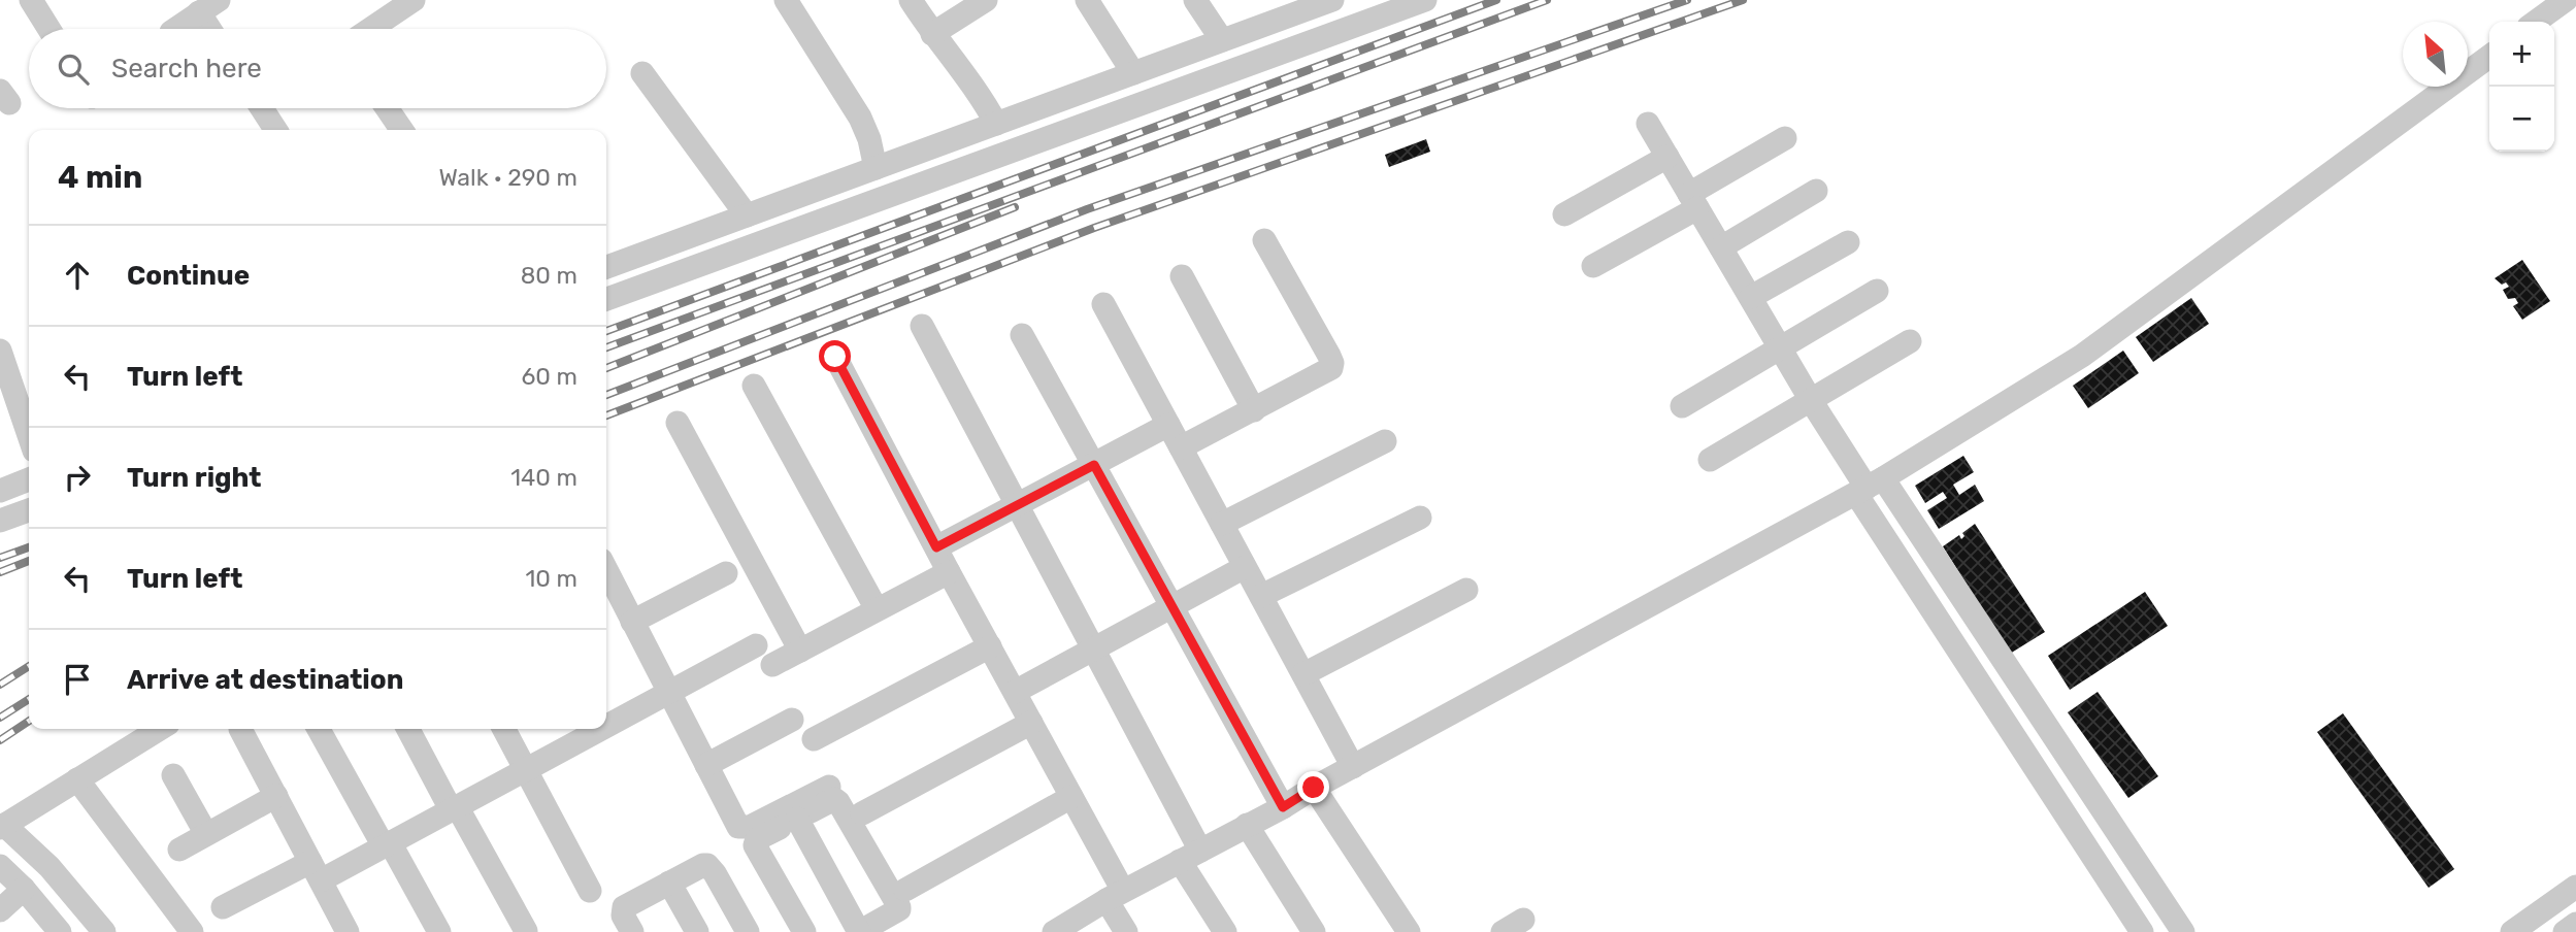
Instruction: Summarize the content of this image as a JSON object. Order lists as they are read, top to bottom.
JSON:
{
  "north": "top left",
  "page": {
    "map_buttons": ["+", "−"],
    "search": "Search here",
    "heading": ["4 min", "Walk · 290 m"],
    "list": [
      ["Continue", "80 m"],
      ["Turn left", "60 m"],
      ["Turn right", "140 m"],
      ["Turn left", "10 m"],
      "Arrive at destination"
    ]
  }
}
